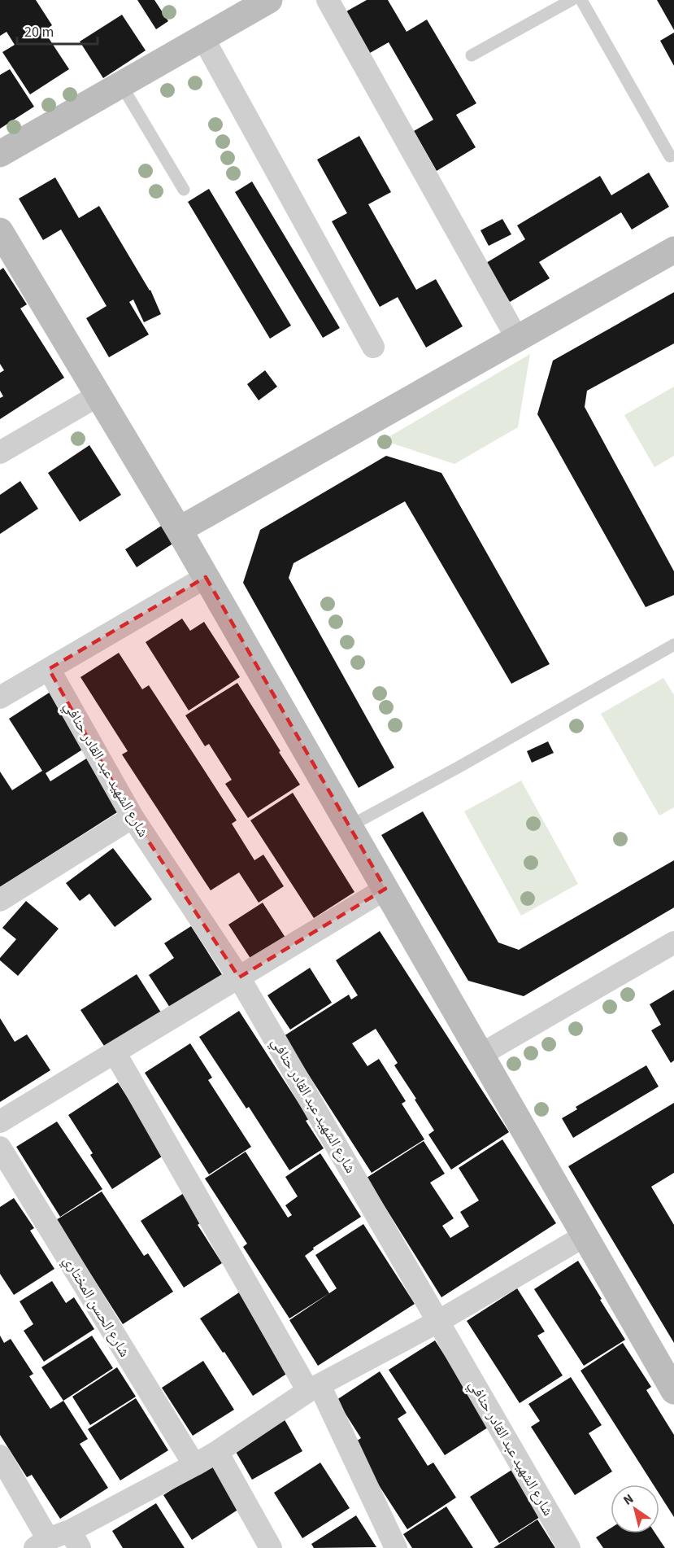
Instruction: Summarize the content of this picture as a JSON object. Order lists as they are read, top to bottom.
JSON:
{
  "streets": {
    "street": ["شارع الشهيد عبد القادر حنافي", "شارع الحسن المختاري"]
  },
  "scale_bar": "20 m",
  "north": "top left"
}
